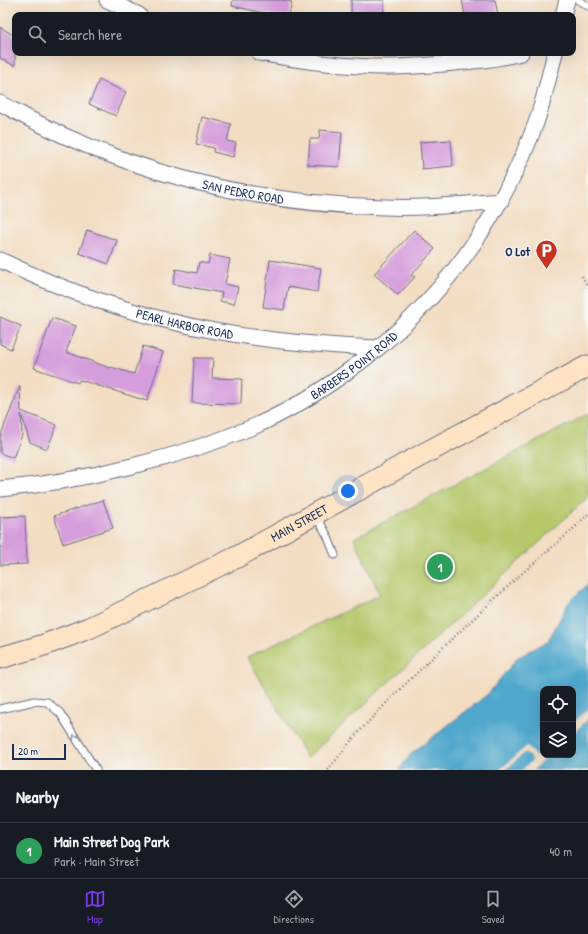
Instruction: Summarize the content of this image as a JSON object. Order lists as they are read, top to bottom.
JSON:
{
  "streets": {
    "street": [
      "SAN PEDRO ROAD",
      "PEARL HARBOR ROAD",
      "BARBERS POINT ROAD",
      "MAIN STREET"
    ]
  },
  "crossings": [
    ["SAN PEDRO ROAD", "BARBERS POINT ROAD"],
    ["PEARL HARBOR ROAD", "BARBERS POINT ROAD"]
  ],
  "places": {
    "parking": ["O Lot"]
  },
  "scale_bar": "20 m",
  "page": {
    "search": "Search here",
    "pins": "1",
    "scale": "20 m",
    "heading": "Nearby",
    "list": [
      {
        "mark": "1",
        "name": "Main Street Dog Park",
        "note": "Park · Main Street",
        "value": "40 m"
      }
    ],
    "nav": ["Map", "Directions", "Saved"]
  }
}
